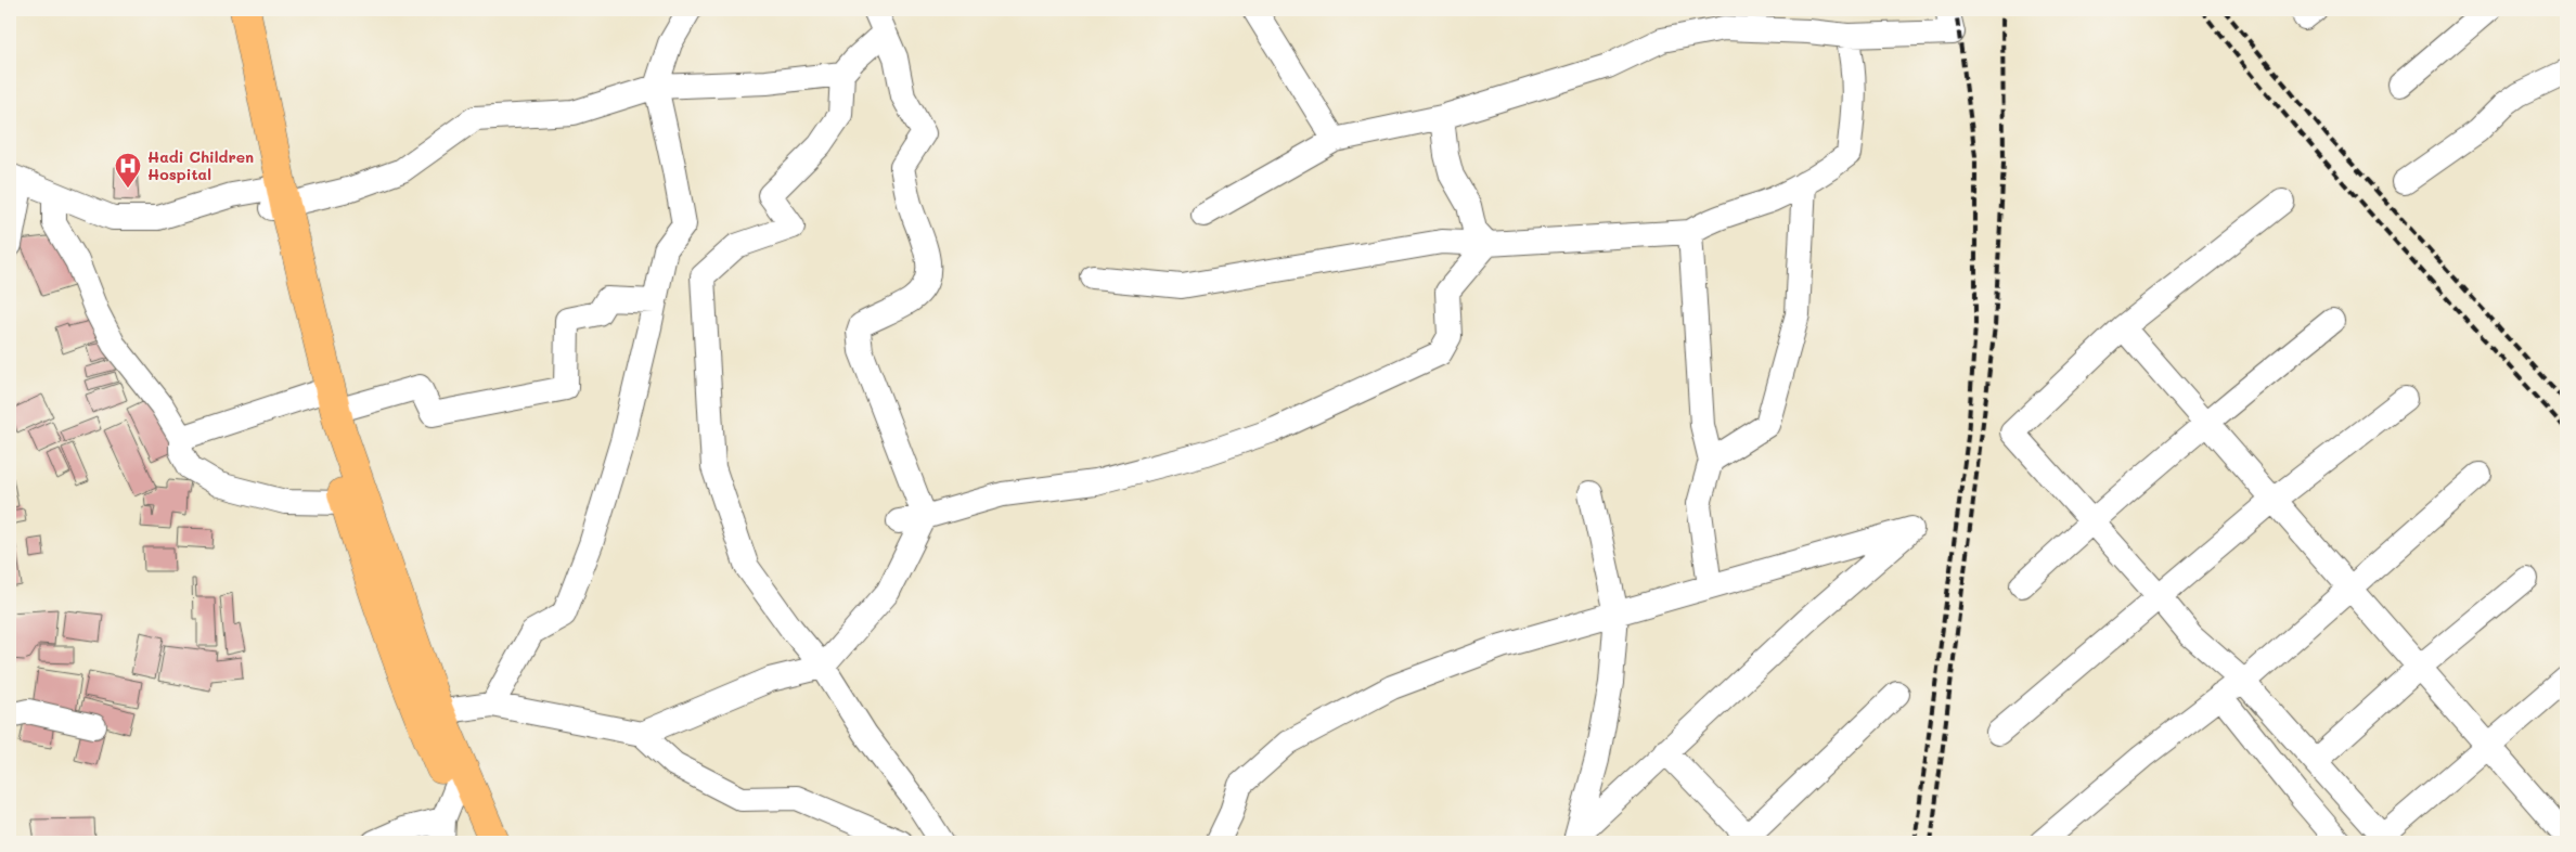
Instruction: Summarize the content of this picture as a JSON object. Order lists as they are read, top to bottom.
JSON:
{
  "places": {
    "hospital": ["Hadi Children Hospital"]
  }
}
